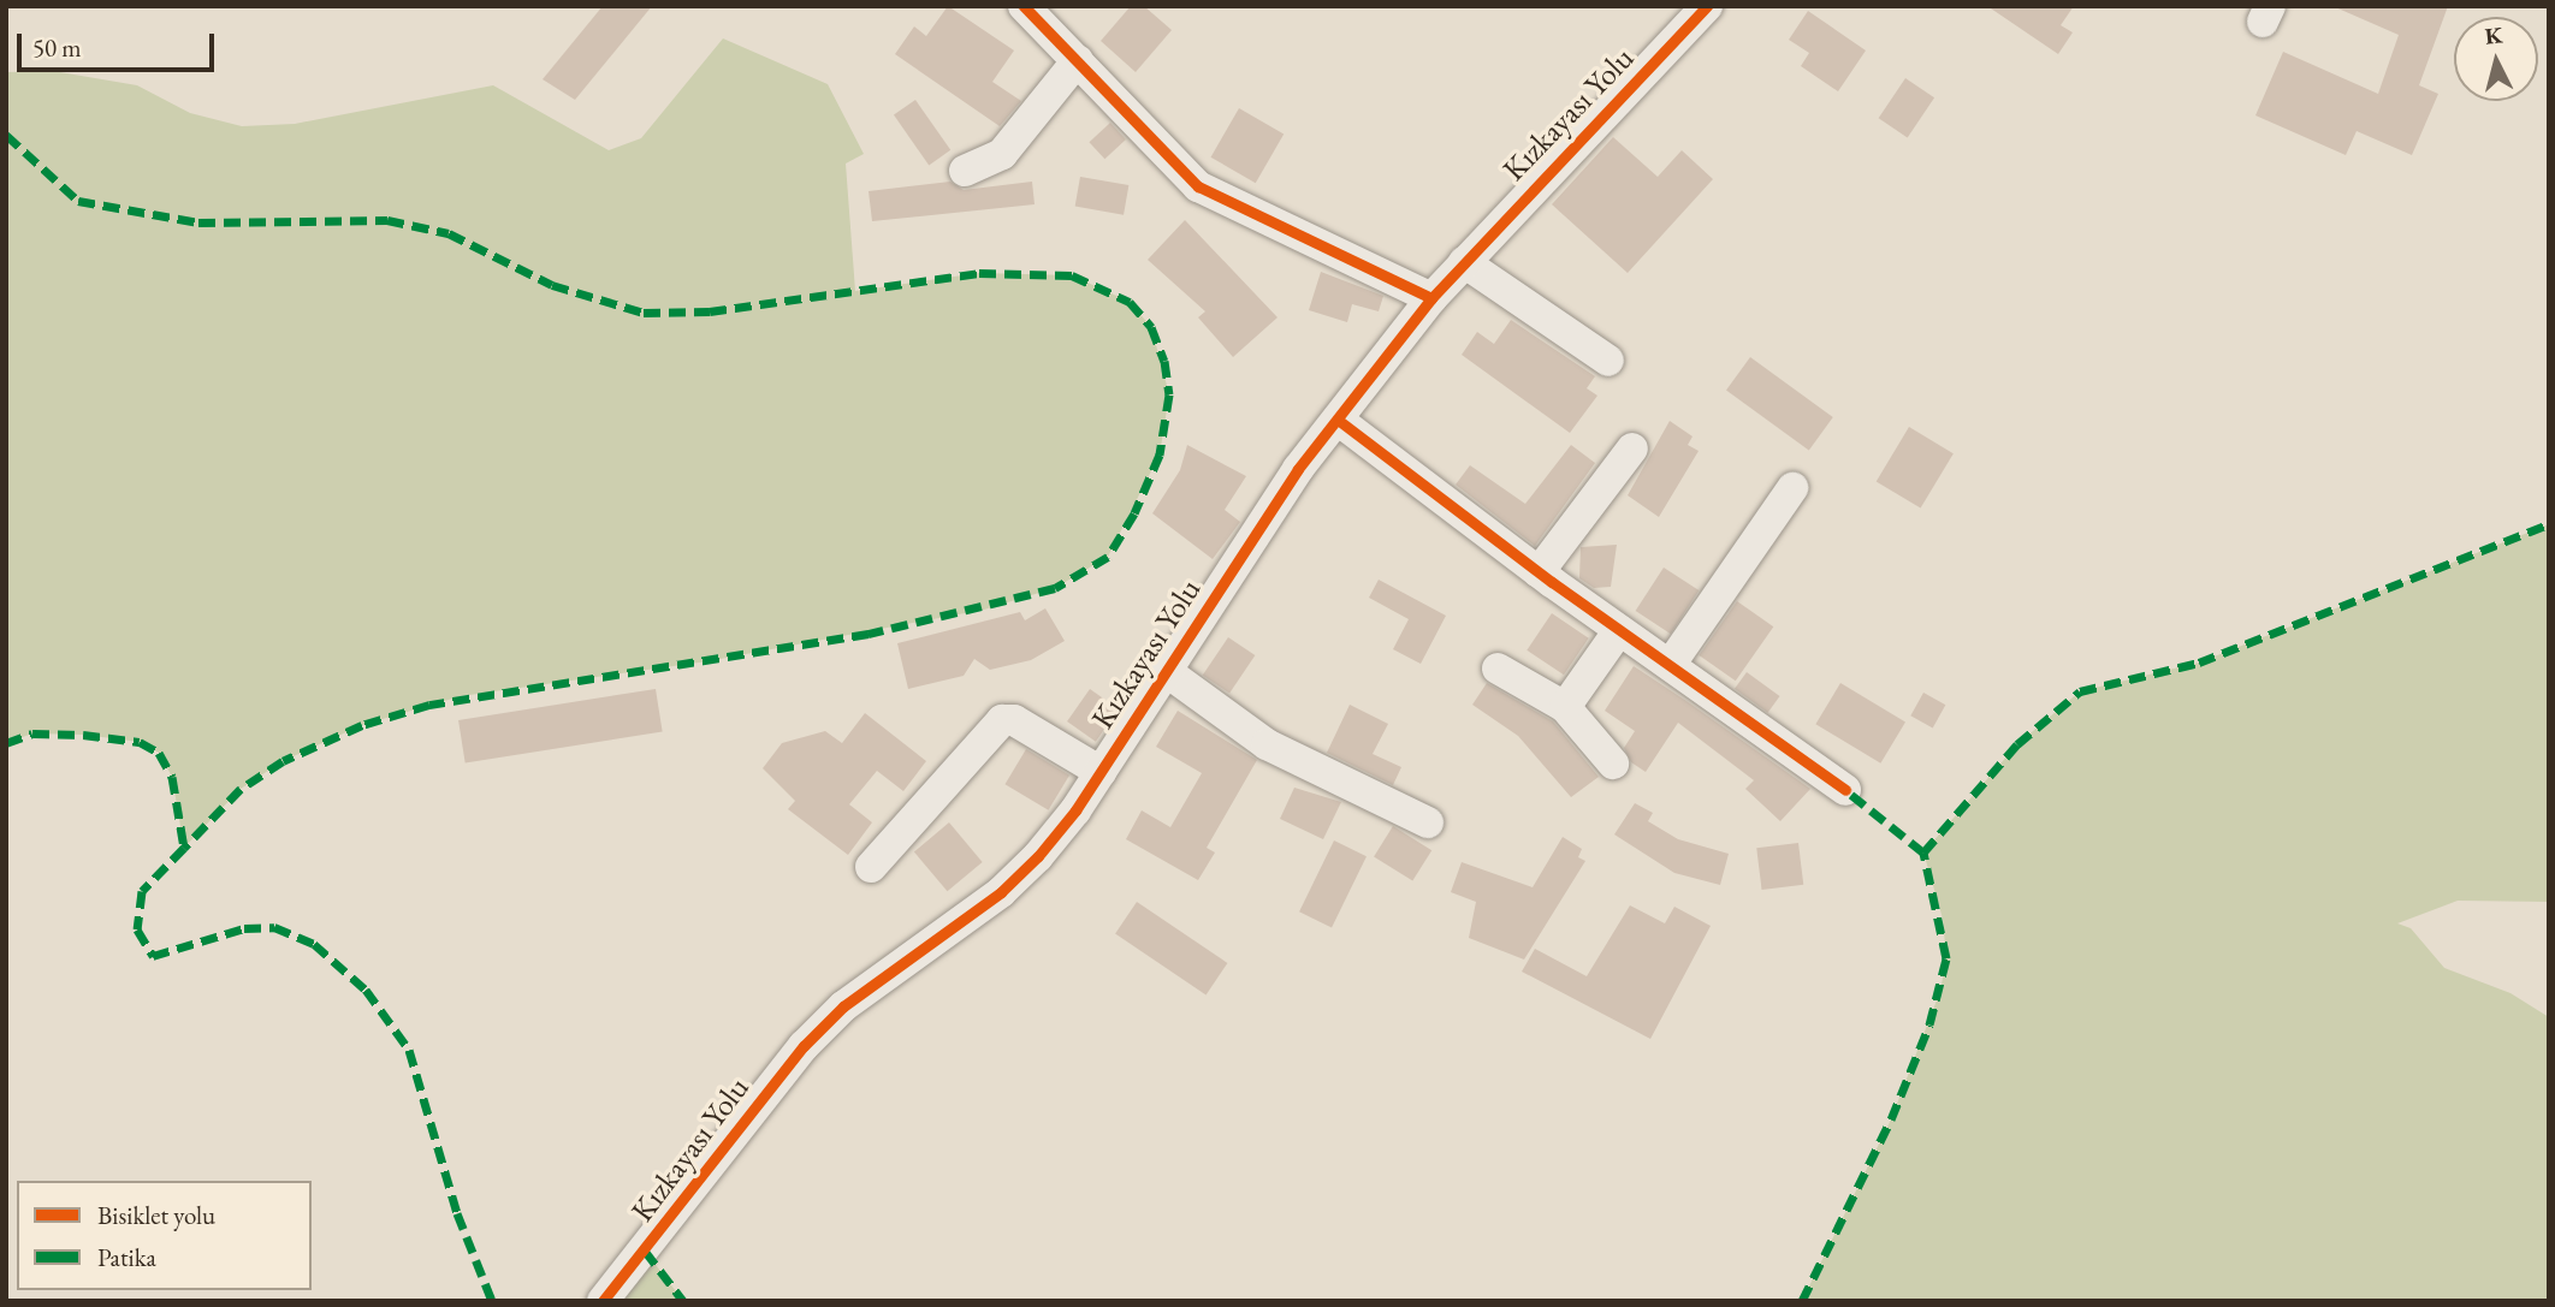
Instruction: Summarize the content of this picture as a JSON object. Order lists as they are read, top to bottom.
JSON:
{
  "streets": {
    "street": ["Kızkayası Yolu"]
  },
  "legend": ["Bisiklet yolu", "Patika"],
  "scale_bar": "50 m",
  "north": "top"
}
